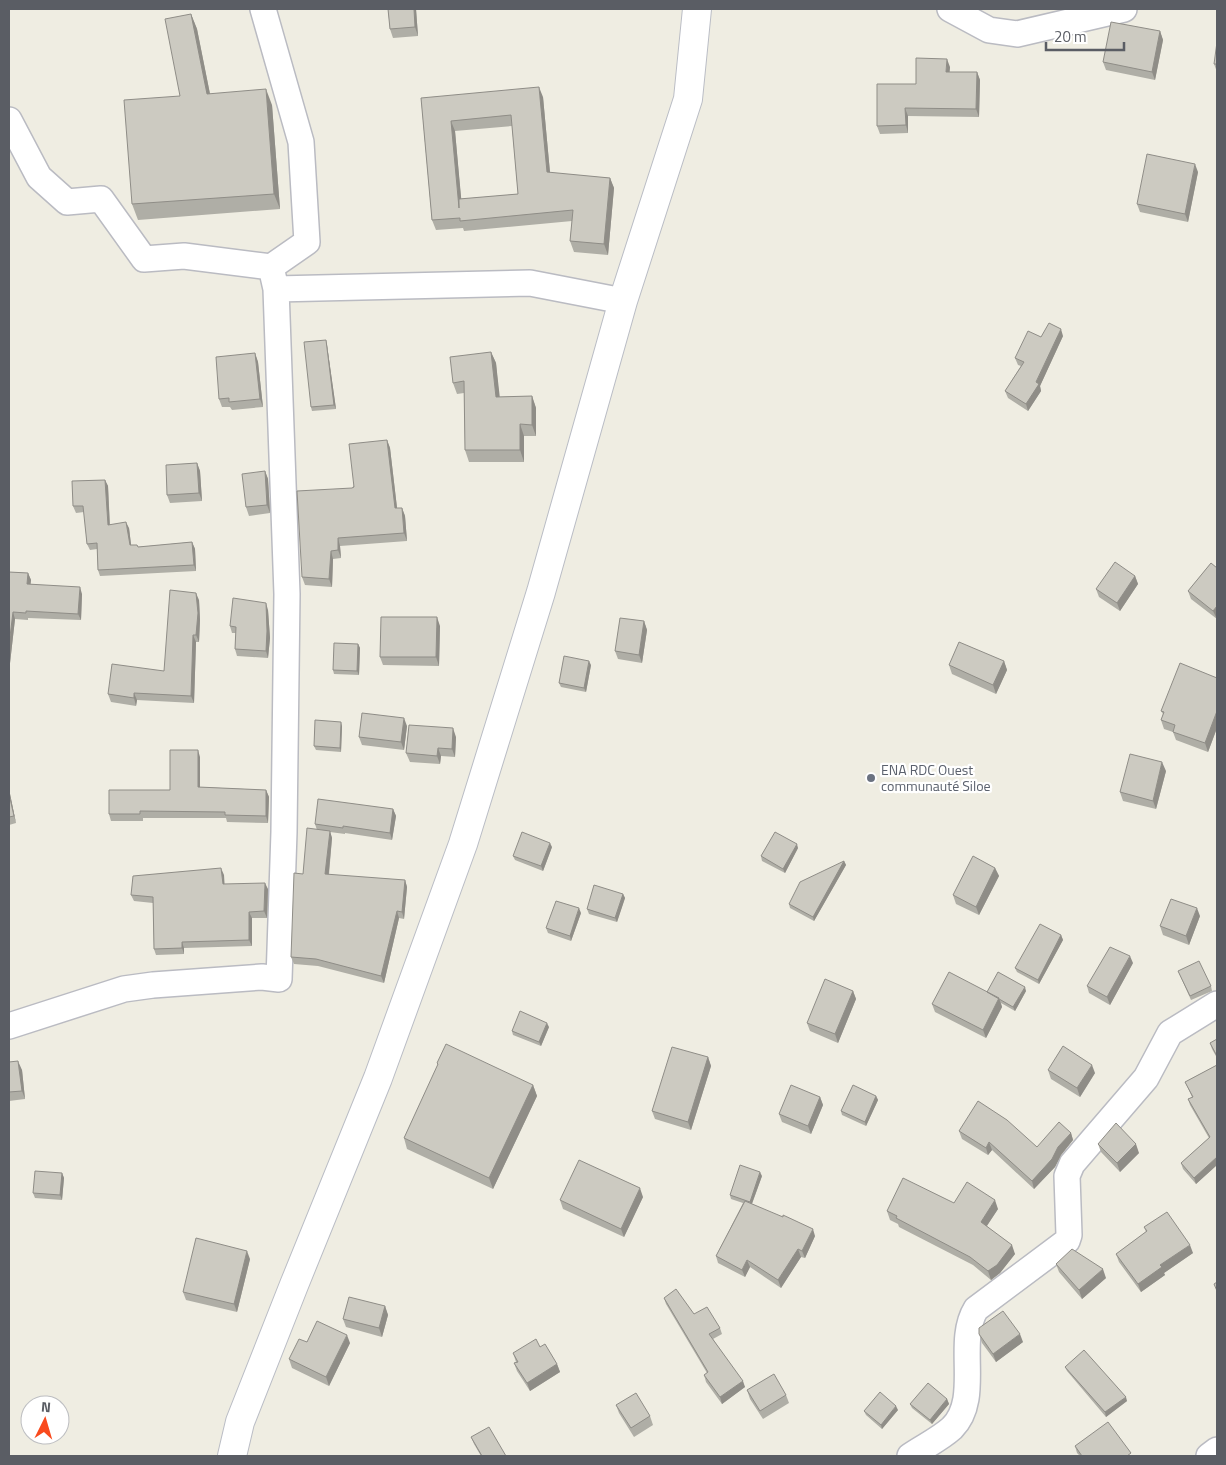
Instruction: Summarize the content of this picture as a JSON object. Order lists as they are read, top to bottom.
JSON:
{
  "places": ["ENA RDC Ouest communauté Siloe"],
  "scale_bar": "20 m",
  "north": "top"
}
